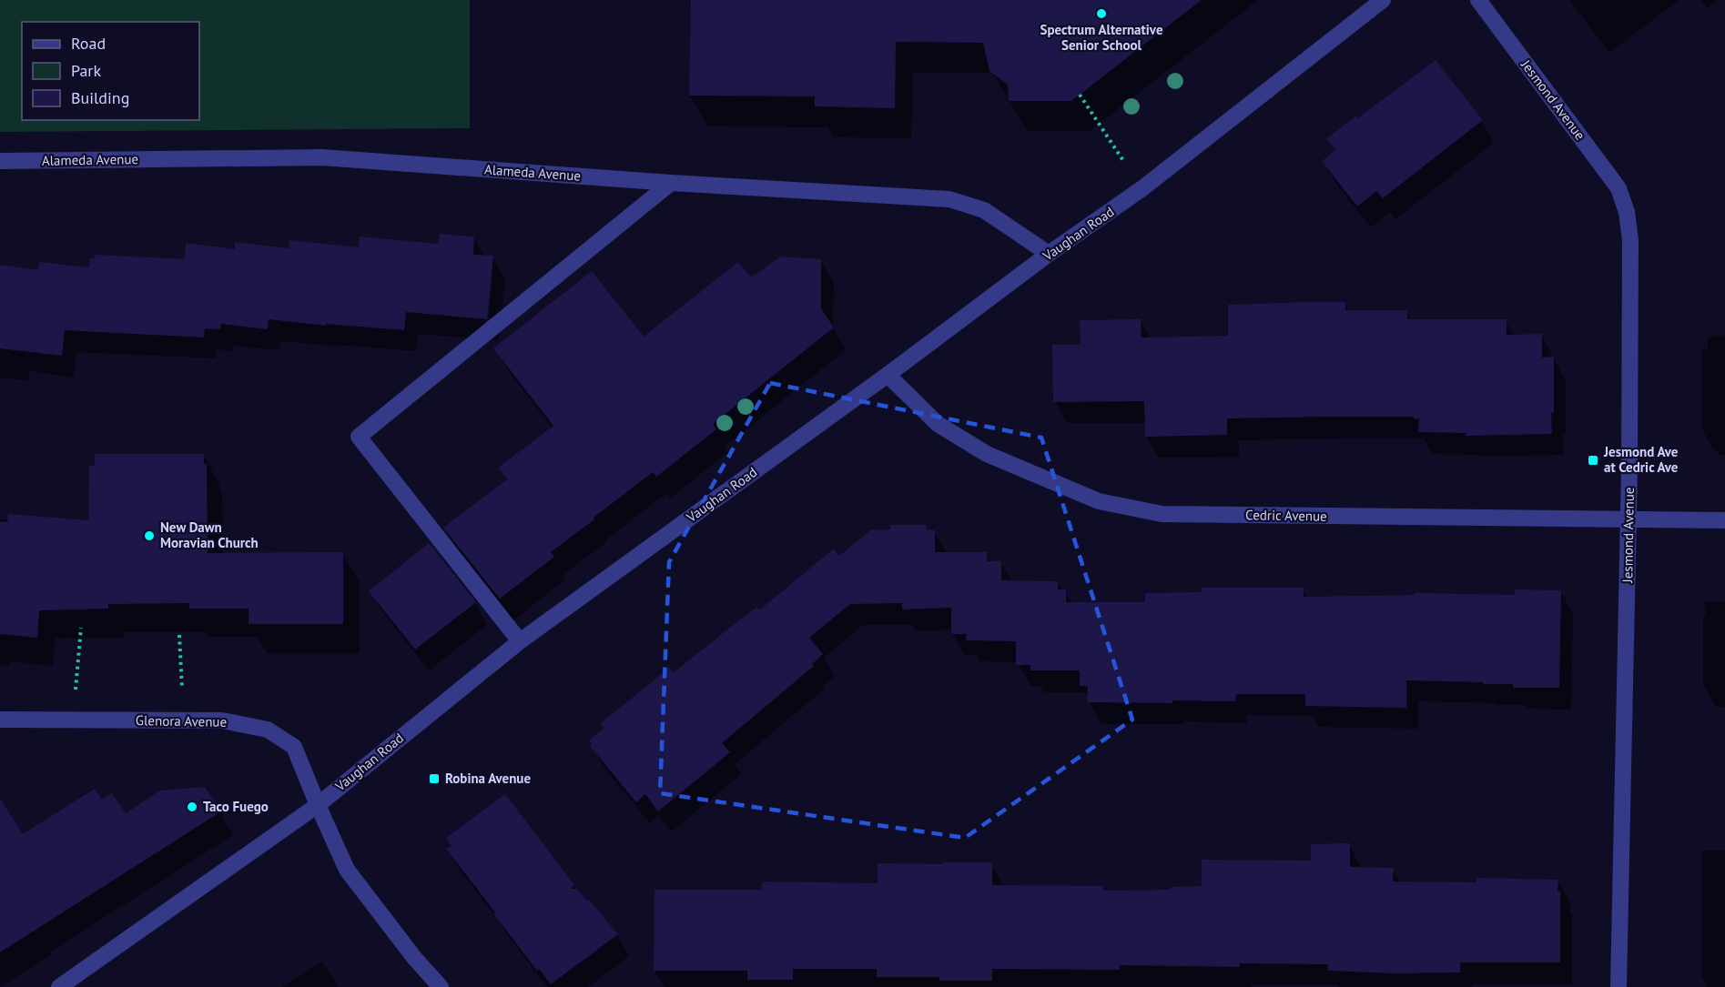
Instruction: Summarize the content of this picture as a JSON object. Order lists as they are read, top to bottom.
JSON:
{
  "streets": {
    "street": [
      "Jesmond Avenue",
      "Alameda Avenue",
      "Vaughan Road",
      "Cedric Avenue",
      "Glenora Avenue"
    ]
  },
  "crossings": [
    ["Jesmond Avenue", "Cedric Avenue"],
    ["Alameda Avenue", "Vaughan Road"],
    ["Vaughan Road", "Cedric Avenue"],
    ["Vaughan Road", "Glenora Avenue"]
  ],
  "places": {
    "other": ["Spectrum Alternative Senior School", "New Dawn Moravian Church", "Taco Fuego"],
    "transit": ["Jesmond Ave at Cedric Ave", "Robina Avenue"]
  },
  "legend": ["Road", "Park", "Building"]
}
